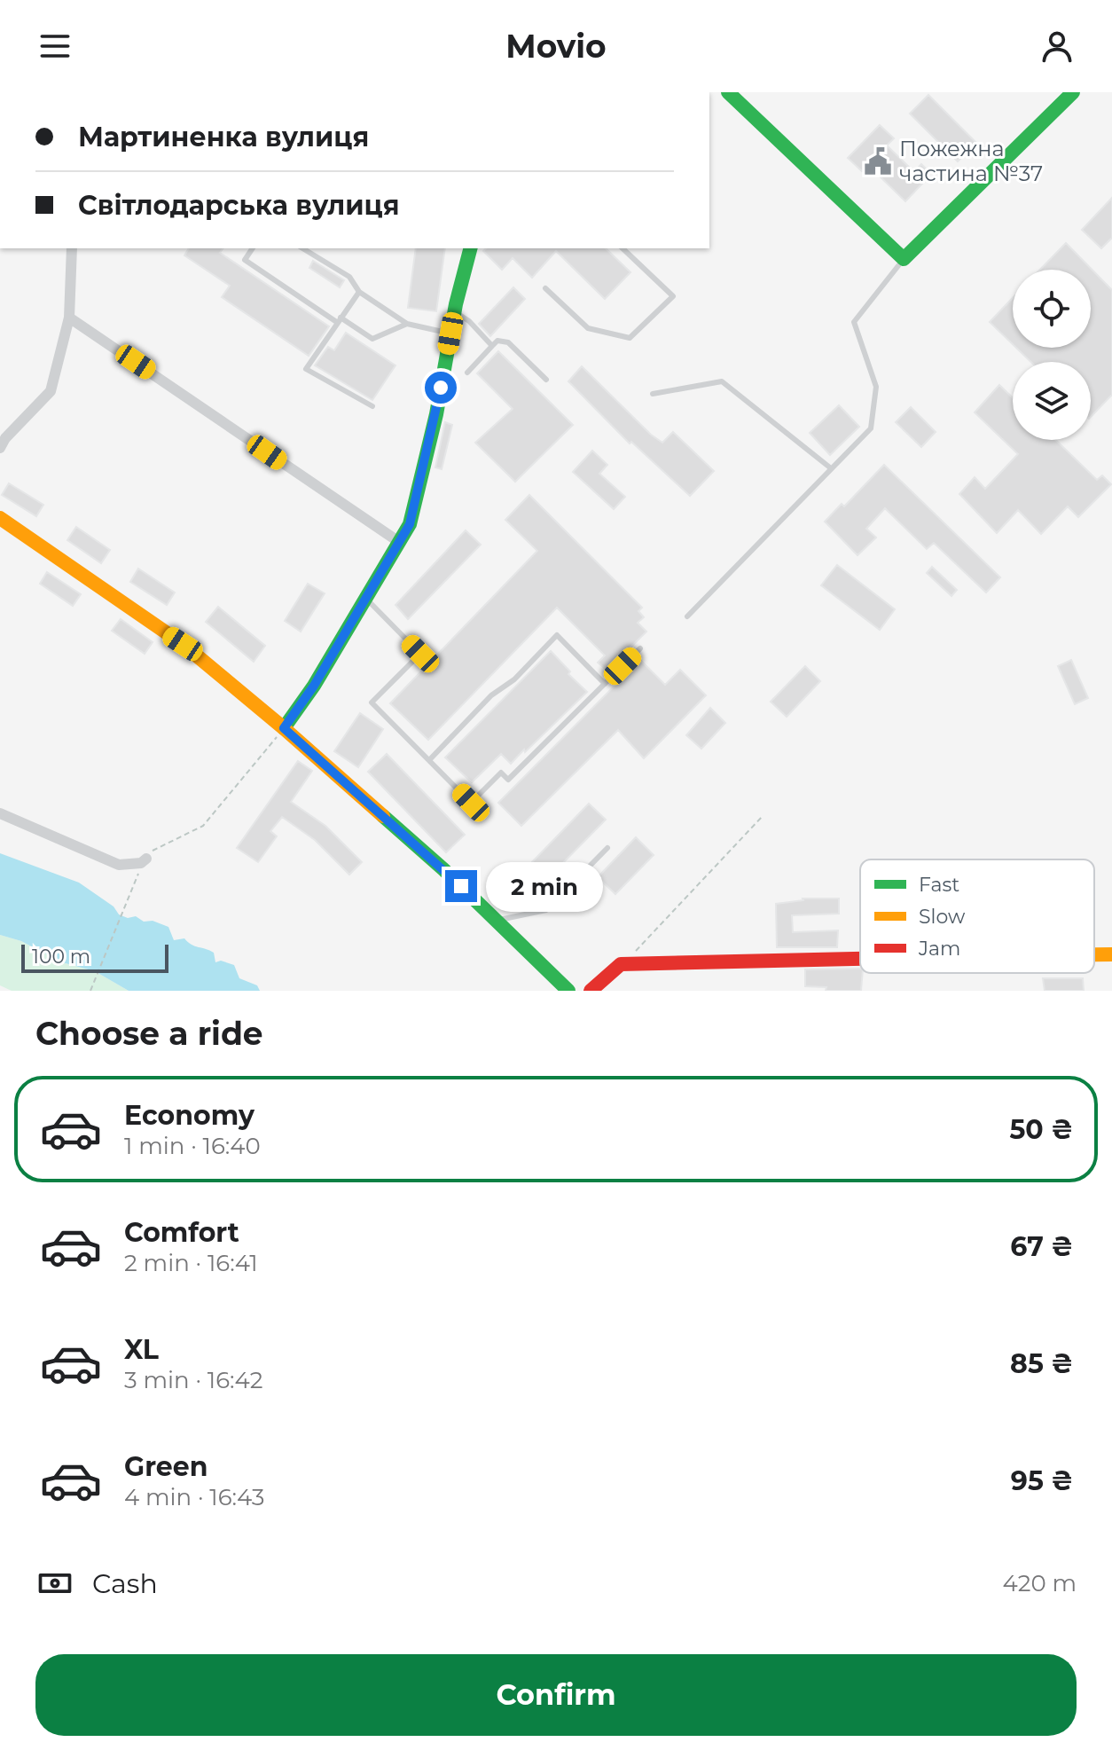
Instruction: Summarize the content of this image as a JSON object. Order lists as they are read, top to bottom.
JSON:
{
  "places": {
    "public building": ["Пожежна частина №37"]
  },
  "legend": ["Fast", "Slow", "Jam"],
  "scale_bar": "100 m",
  "page": {
    "header": "Movio",
    "banner": ["Мартиненка вулиця", "Світлодарська вулиця"],
    "bubble": "2 min",
    "scale": "100 m",
    "heading": "Choose a ride",
    "list": [
      {
        "name": "Economy",
        "note": "1 min · 16:40",
        "value": "50 ₴"
      },
      {
        "name": "Comfort",
        "note": "2 min · 16:41",
        "value": "67 ₴"
      },
      {
        "name": "XL",
        "note": "3 min · 16:42",
        "value": "85 ₴"
      },
      {
        "name": "Green",
        "note": "4 min · 16:43",
        "value": "95 ₴"
      }
    ],
    "pay": ["Cash", "420 m"],
    "buttons": "Confirm"
  }
}
